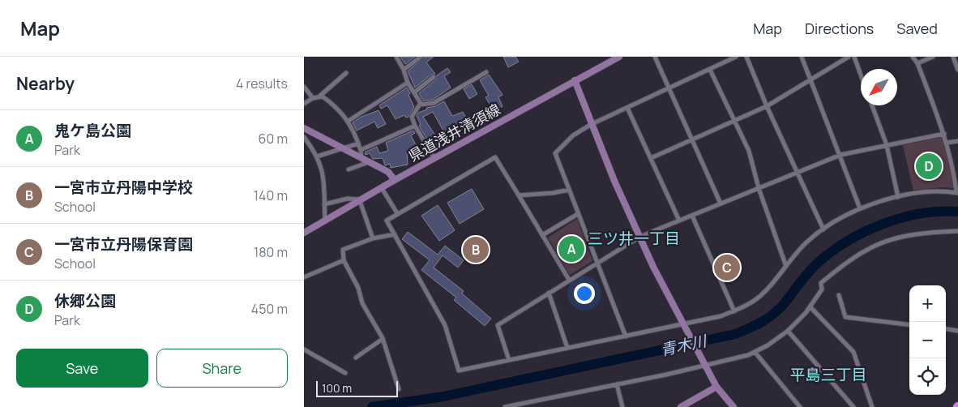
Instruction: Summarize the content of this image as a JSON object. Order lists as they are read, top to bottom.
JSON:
{
  "streets": {
    "main road": ["県道浅井清須線"]
  },
  "districts": ["三ツ井一丁目", "平島三丁目"],
  "water": ["青木川"],
  "scale_bar": "100 m",
  "north": "bottom left",
  "page": {
    "header": "Map",
    "nav": ["Map", "Directions", "Saved"],
    "heading": ["Nearby", "4 results"],
    "list": [
      {
        "mark": "A",
        "name": "鬼ケ島公園",
        "note": "Park",
        "value": "60 m"
      },
      {
        "mark": "B",
        "name": "一宮市立丹陽中学校",
        "note": "School",
        "value": "140 m"
      },
      {
        "mark": "C",
        "name": "一宮市立丹陽保育園",
        "note": "School",
        "value": "180 m"
      },
      {
        "mark": "D",
        "name": "休郷公園",
        "note": "Park",
        "value": "450 m"
      }
    ],
    "pins": [
      "D",
      "A",
      "B",
      "C"
    ],
    "map_buttons": ["+", "−"],
    "buttons": ["Save", "Share"],
    "scale": "100 m"
  }
}
